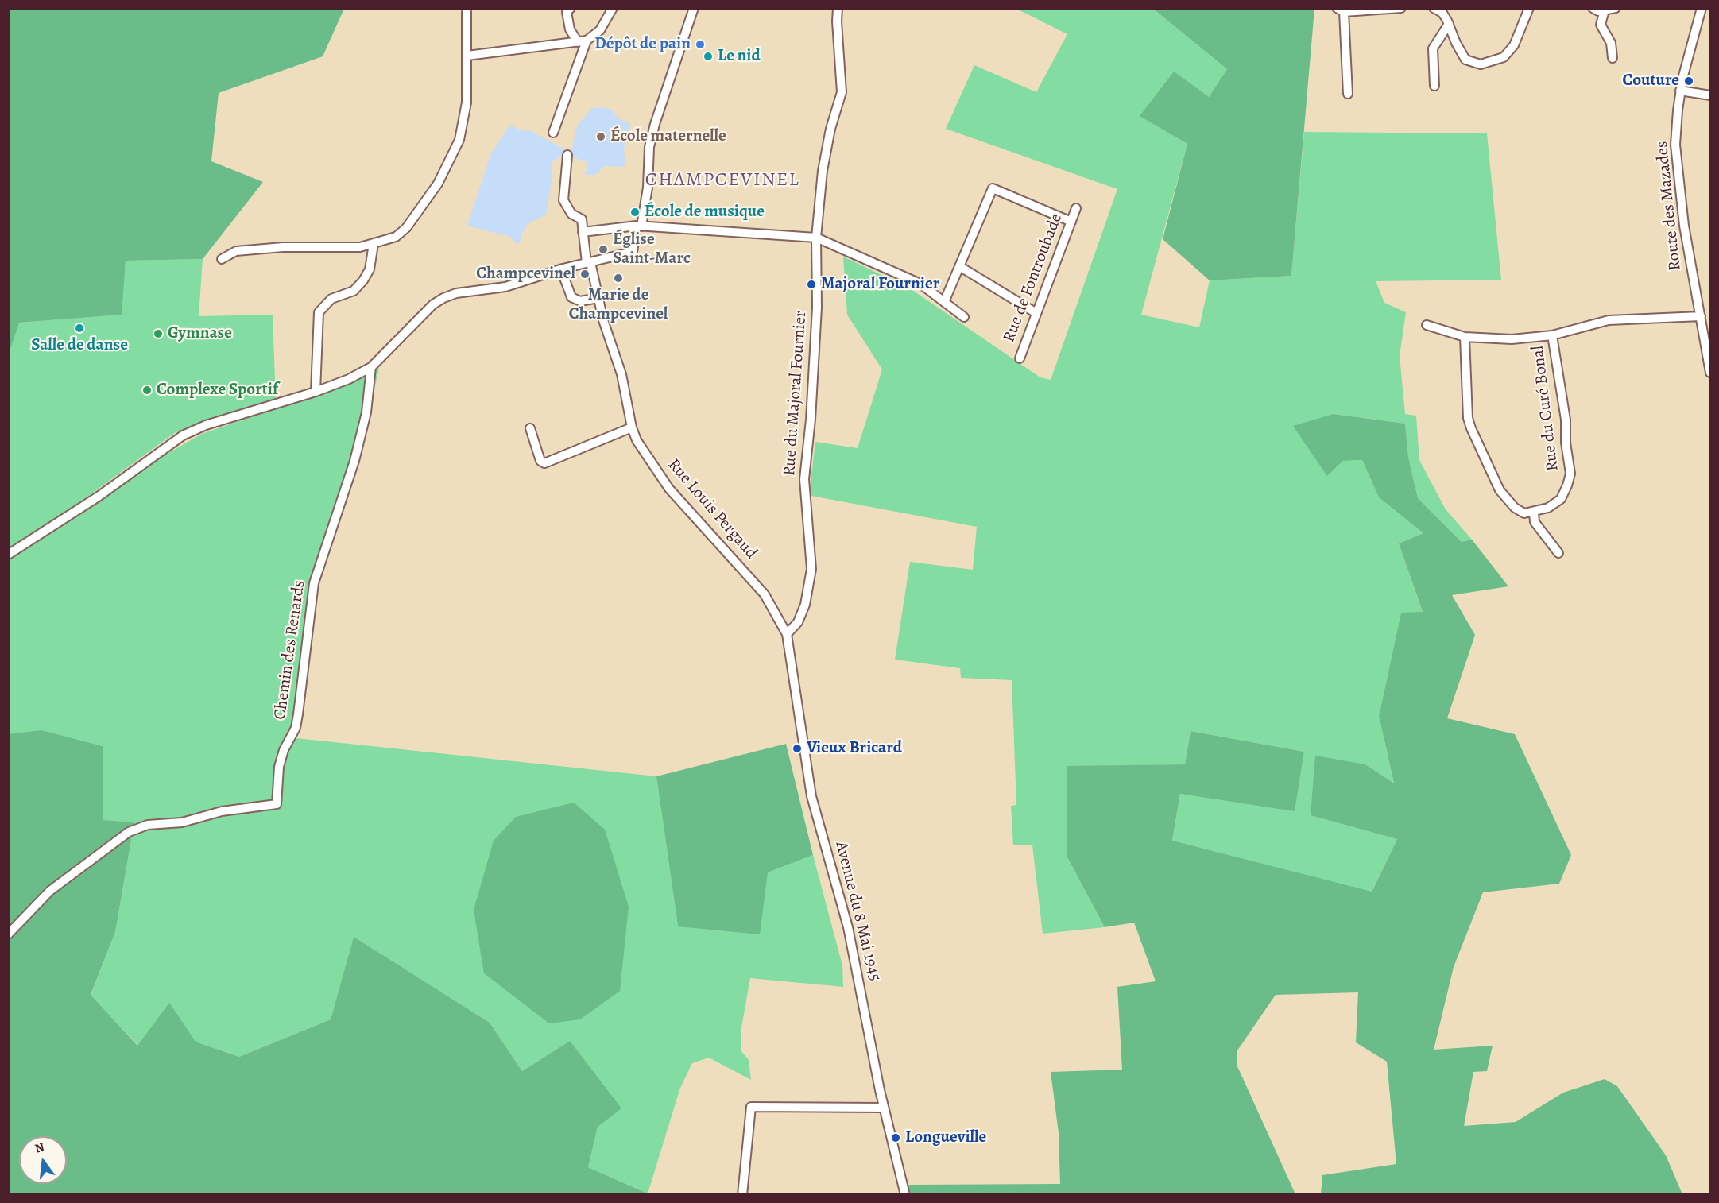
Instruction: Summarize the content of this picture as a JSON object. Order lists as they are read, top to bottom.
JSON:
{
  "streets": {
    "street": [
      "Route des Mazades",
      "Rue de Fontroubade",
      "Rue du Majoral Fournier",
      "Rue du Curé Bonal",
      "Rue Louis Pergaud",
      "Chemin des Renards",
      "Avenue du 8 Mai 1945"
    ]
  },
  "crossings": [
    ["Rue du Majoral Fournier", "Rue Louis Pergaud"],
    ["Rue du Majoral Fournier", "Avenue du 8 Mai 1945"],
    ["Rue Louis Pergaud", "Avenue du 8 Mai 1945"]
  ],
  "districts": ["CHAMPCEVINEL"],
  "places": [
    "Dépôt de pain",
    "Le nid",
    "Couture",
    "École maternelle",
    "École de musique",
    "Église Saint-Marc",
    "Champcevinel",
    "Marie de Champcevinel",
    "Majoral Fournier",
    "Salle de danse",
    "Gymnase",
    "Complexe Sportif",
    "Vieux Bricard",
    "Longueville"
  ],
  "north": "top"
}
